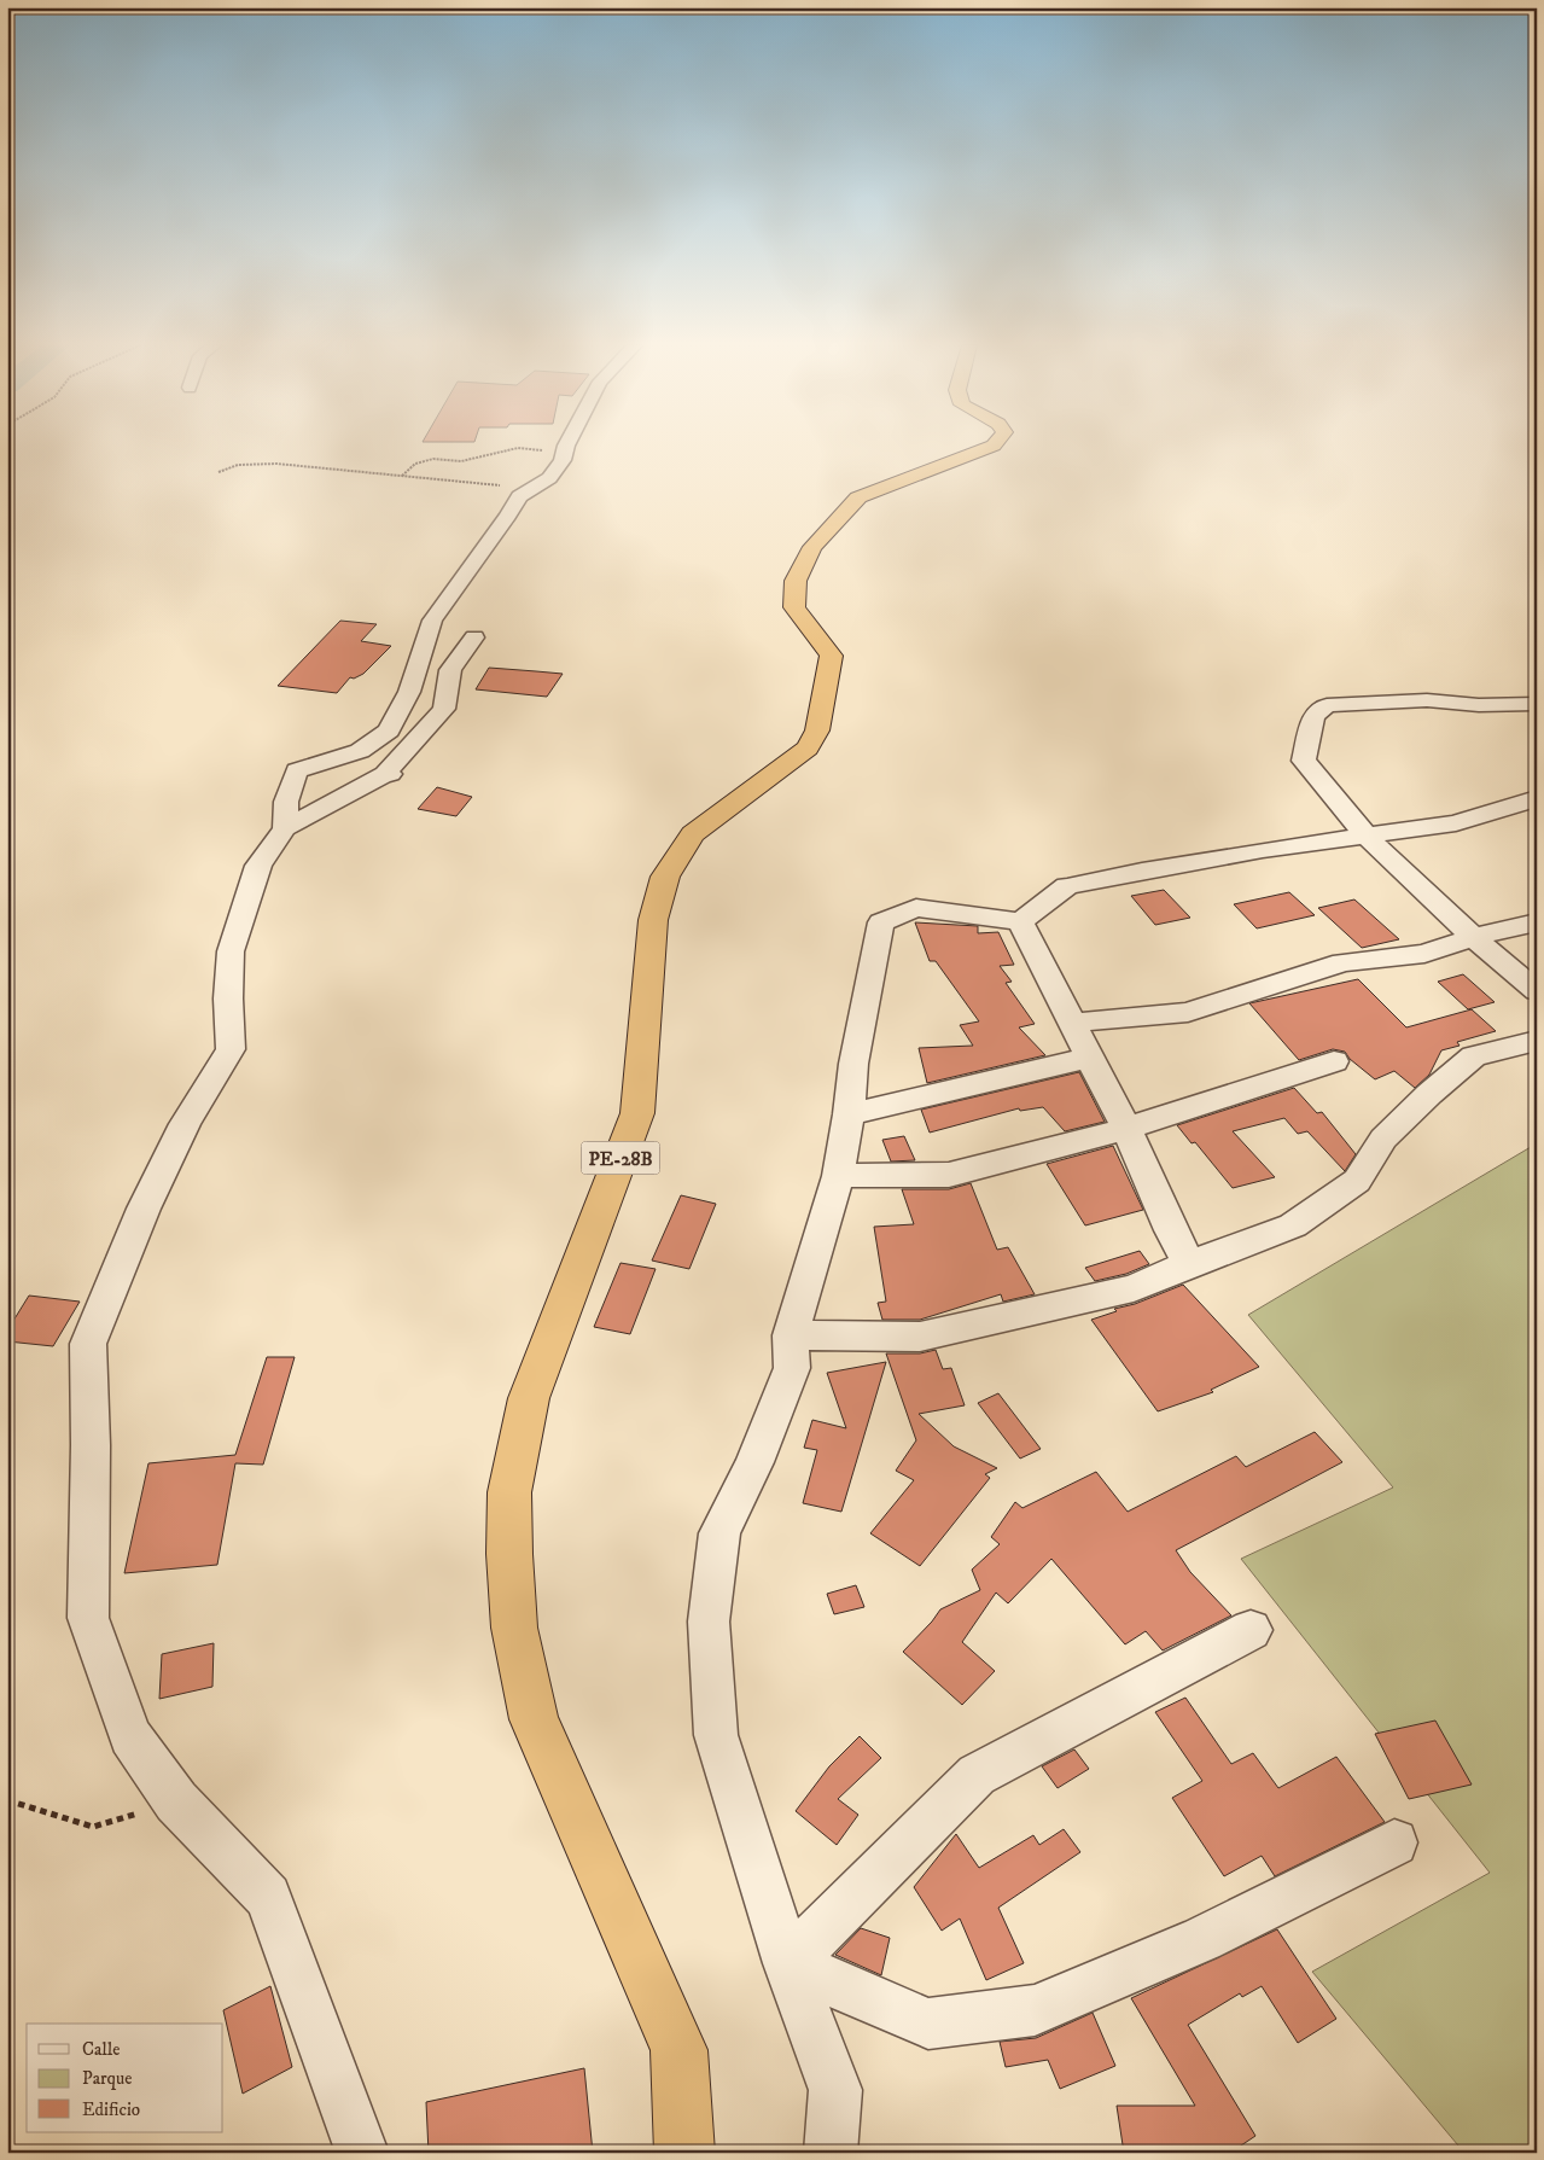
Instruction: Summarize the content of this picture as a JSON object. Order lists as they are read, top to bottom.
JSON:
{
  "streets": {
    "highway": ["PE-28B"]
  },
  "legend": ["Calle", "Parque", "Edificio"]
}
